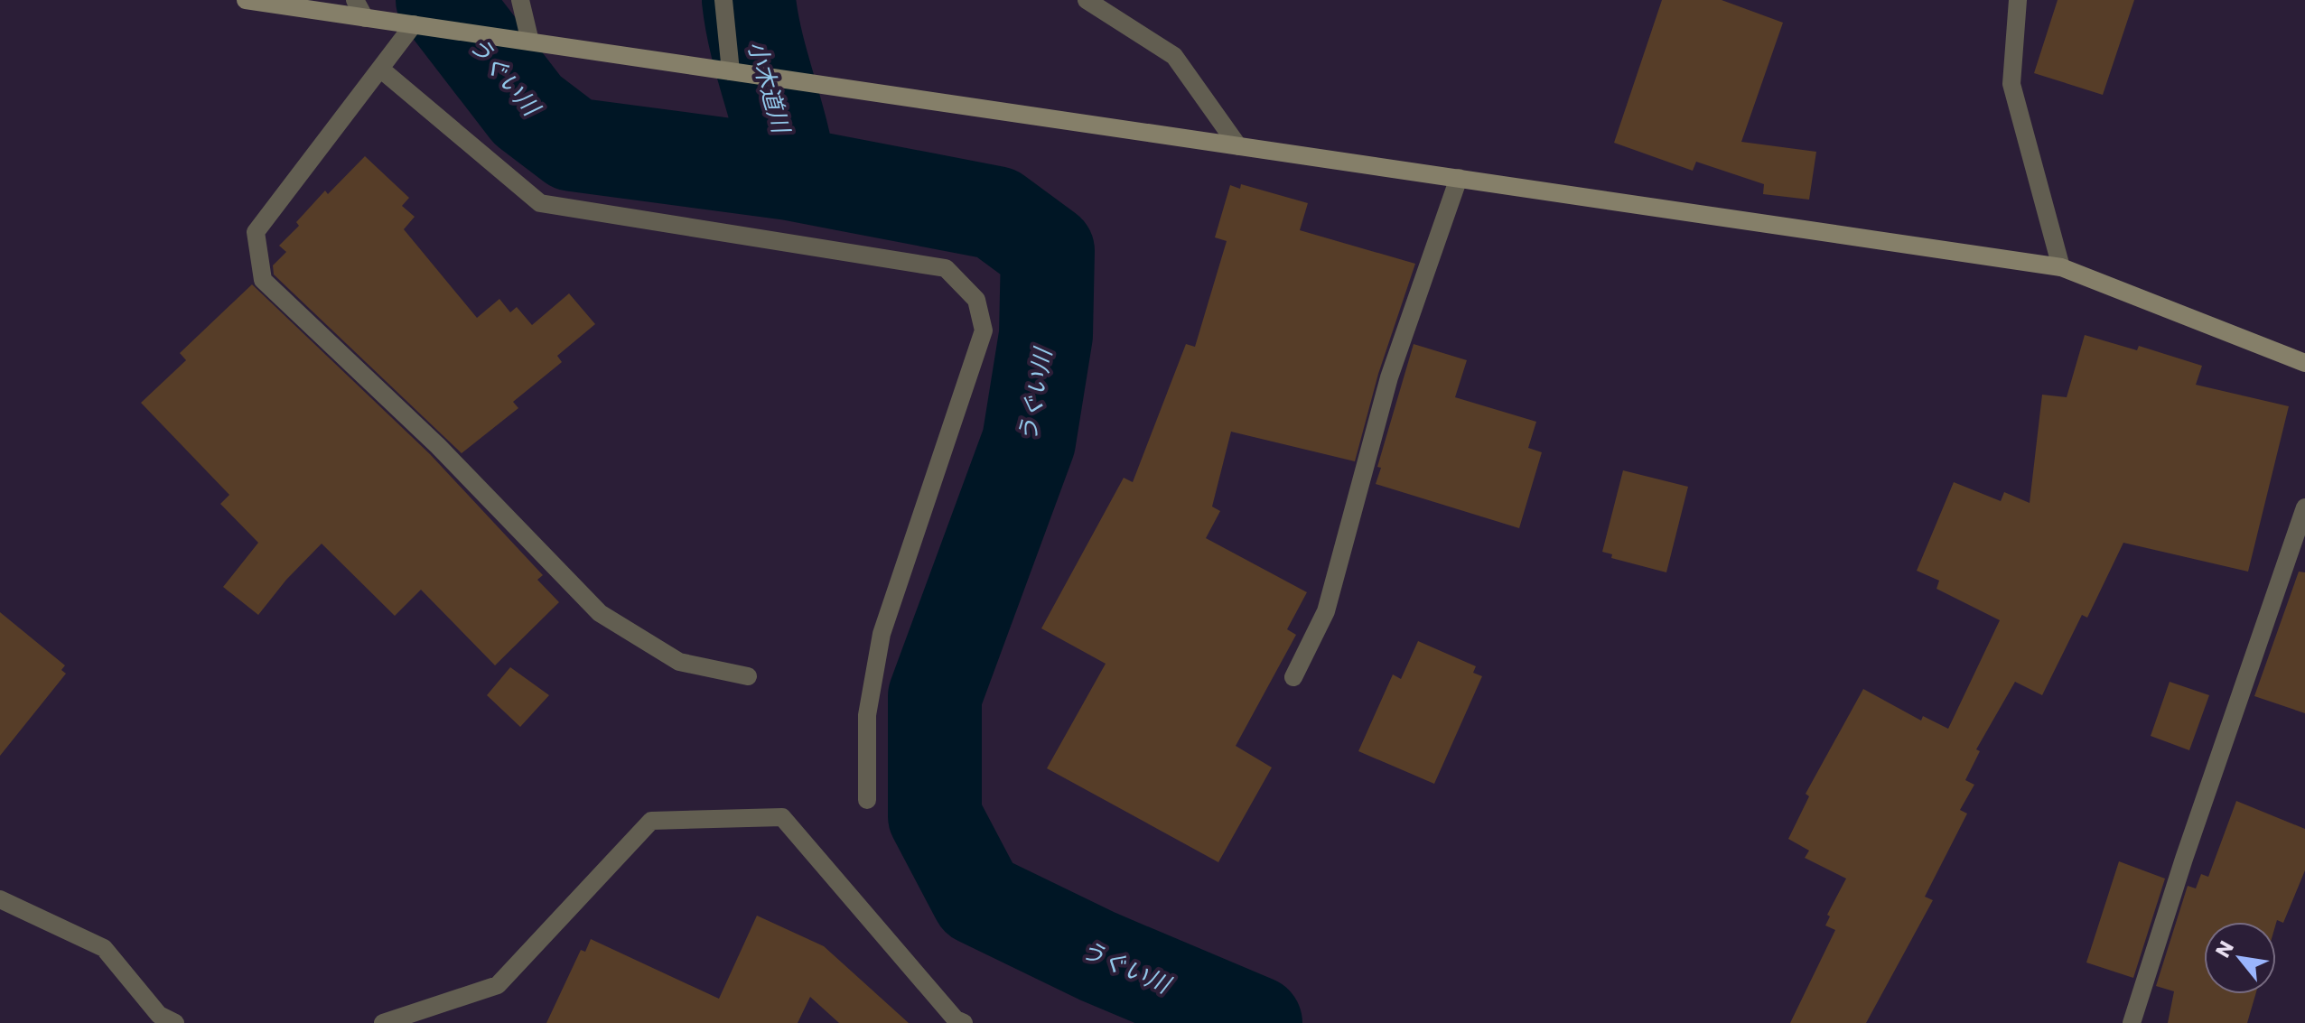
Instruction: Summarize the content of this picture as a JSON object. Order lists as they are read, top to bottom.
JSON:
{
  "water": ["うぐい川", "小木道川"],
  "north": "top left"
}
